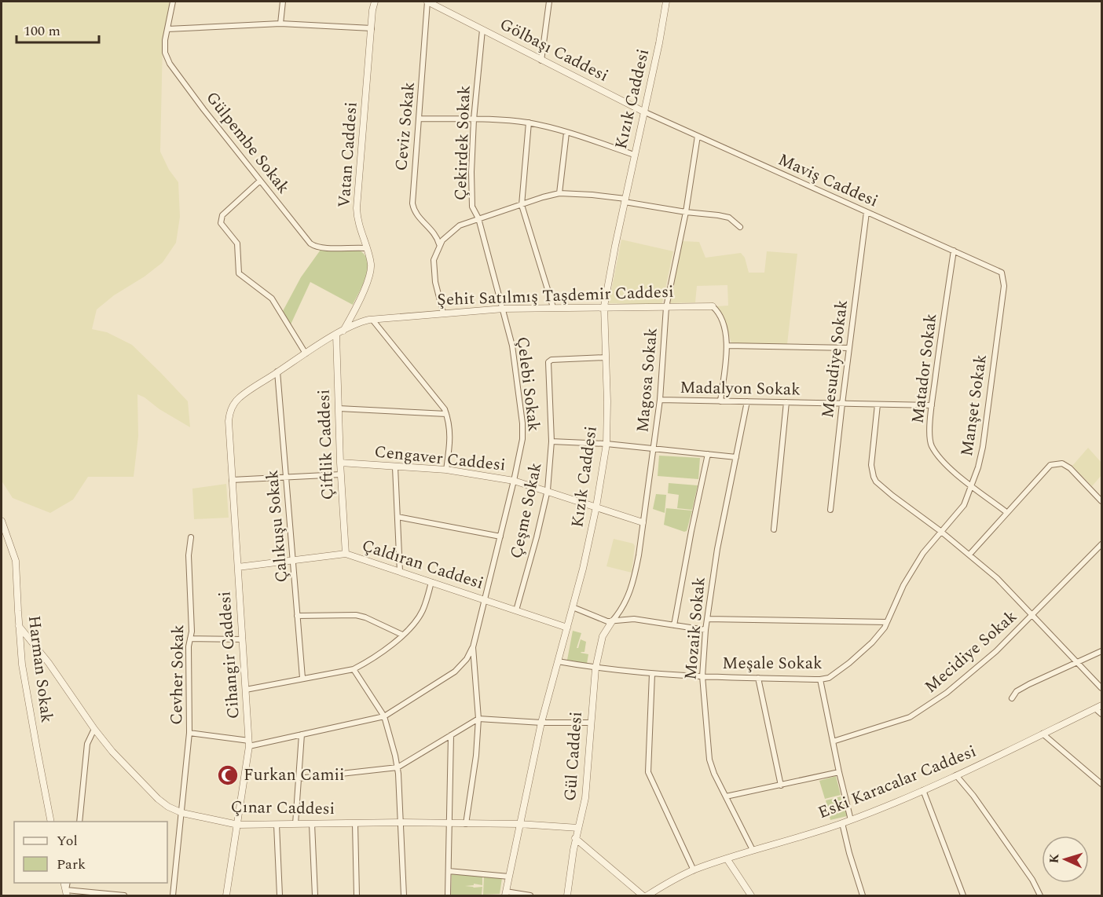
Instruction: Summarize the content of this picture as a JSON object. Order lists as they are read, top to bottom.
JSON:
{
  "streets": {
    "street": [
      "Gölbaşı Caddesi",
      "Kızık Caddesi",
      "Ceviz Sokak",
      "Gülpembe Sokak",
      "Çekirdek Sokak",
      "Vatan Caddesi",
      "Maviş Caddesi",
      "Şehit Satılmış Taşdemir Caddesi",
      "Mesudiye Sokak",
      "Matador Sokak",
      "Magosa Sokak",
      "Çelebi Sokak",
      "Madalyon Sokak",
      "Manşet Sokak",
      "Çiftlik Caddesi",
      "Cengaver Caddesi",
      "Çeşme Sokak",
      "Çalıkuşu Sokak",
      "Çaldıran Caddesi",
      "Mozaik Sokak",
      "Mecidiye Sokak",
      "Cihangir Caddesi",
      "Meşale Sokak",
      "Harman Sokak",
      "Cevher Sokak",
      "Gül Caddesi",
      "Eski Karacalar Caddesi",
      "Çınar Caddesi"
    ]
  },
  "crossings": [
    ["Gölbaşı Caddesi", "Kızık Caddesi"],
    ["Gölbaşı Caddesi", "Ceviz Sokak"],
    ["Gölbaşı Caddesi", "Çekirdek Sokak"],
    ["Gölbaşı Caddesi", "Maviş Caddesi"],
    ["Kızık Caddesi", "Maviş Caddesi"],
    ["Kızık Caddesi", "Şehit Satılmış Taşdemir Caddesi"],
    ["Kızık Caddesi", "Cengaver Caddesi"],
    ["Kızık Caddesi", "Çeşme Sokak"],
    ["Kızık Caddesi", "Çaldıran Caddesi"],
    ["Kızık Caddesi", "Meşale Sokak"],
    ["Kızık Caddesi", "Çınar Caddesi"],
    ["Gülpembe Sokak", "Vatan Caddesi"],
    ["Çekirdek Sokak", "Şehit Satılmış Taşdemir Caddesi"],
    ["Çekirdek Sokak", "Çelebi Sokak"],
    ["Vatan Caddesi", "Şehit Satılmış Taşdemir Caddesi"],
    ["Maviş Caddesi", "Mesudiye Sokak"],
    ["Maviş Caddesi", "Matador Sokak"],
    ["Maviş Caddesi", "Magosa Sokak"],
    ["Maviş Caddesi", "Manşet Sokak"],
    ["Şehit Satılmış Taşdemir Caddesi", "Magosa Sokak"],
    ["Şehit Satılmış Taşdemir Caddesi", "Çelebi Sokak"],
    ["Şehit Satılmış Taşdemir Caddesi", "Çiftlik Caddesi"],
    ["Şehit Satılmış Taşdemir Caddesi", "Çalıkuşu Sokak"],
    ["Şehit Satılmış Taşdemir Caddesi", "Cihangir Caddesi"],
    ["Mesudiye Sokak", "Madalyon Sokak"],
    ["Matador Sokak", "Madalyon Sokak"],
    ["Matador Sokak", "Manşet Sokak"],
    ["Magosa Sokak", "Madalyon Sokak"],
    ["Magosa Sokak", "Cengaver Caddesi"],
    ["Magosa Sokak", "Gül Caddesi"],
    ["Çelebi Sokak", "Cengaver Caddesi"],
    ["Çelebi Sokak", "Çaldıran Caddesi"],
    ["Madalyon Sokak", "Mozaik Sokak"],
    ["Manşet Sokak", "Meşale Sokak"],
    ["Çiftlik Caddesi", "Cengaver Caddesi"],
    ["Çiftlik Caddesi", "Çaldıran Caddesi"],
    ["Cengaver Caddesi", "Çeşme Sokak"],
    ["Çeşme Sokak", "Çaldıran Caddesi"],
    ["Çalıkuşu Sokak", "Çaldıran Caddesi"],
    ["Çaldıran Caddesi", "Cihangir Caddesi"],
    ["Mozaik Sokak", "Meşale Sokak"],
    ["Mozaik Sokak", "Eski Karacalar Caddesi"],
    ["Cihangir Caddesi", "Çınar Caddesi"],
    ["Meşale Sokak", "Gül Caddesi"],
    ["Harman Sokak", "Çınar Caddesi"],
    ["Cevher Sokak", "Çınar Caddesi"],
    ["Gül Caddesi", "Çınar Caddesi"]
  ],
  "places": {
    "mosque": ["Furkan Camii"]
  },
  "legend": ["Yol", "Park"],
  "scale_bar": "100 m",
  "north": "left"
}
